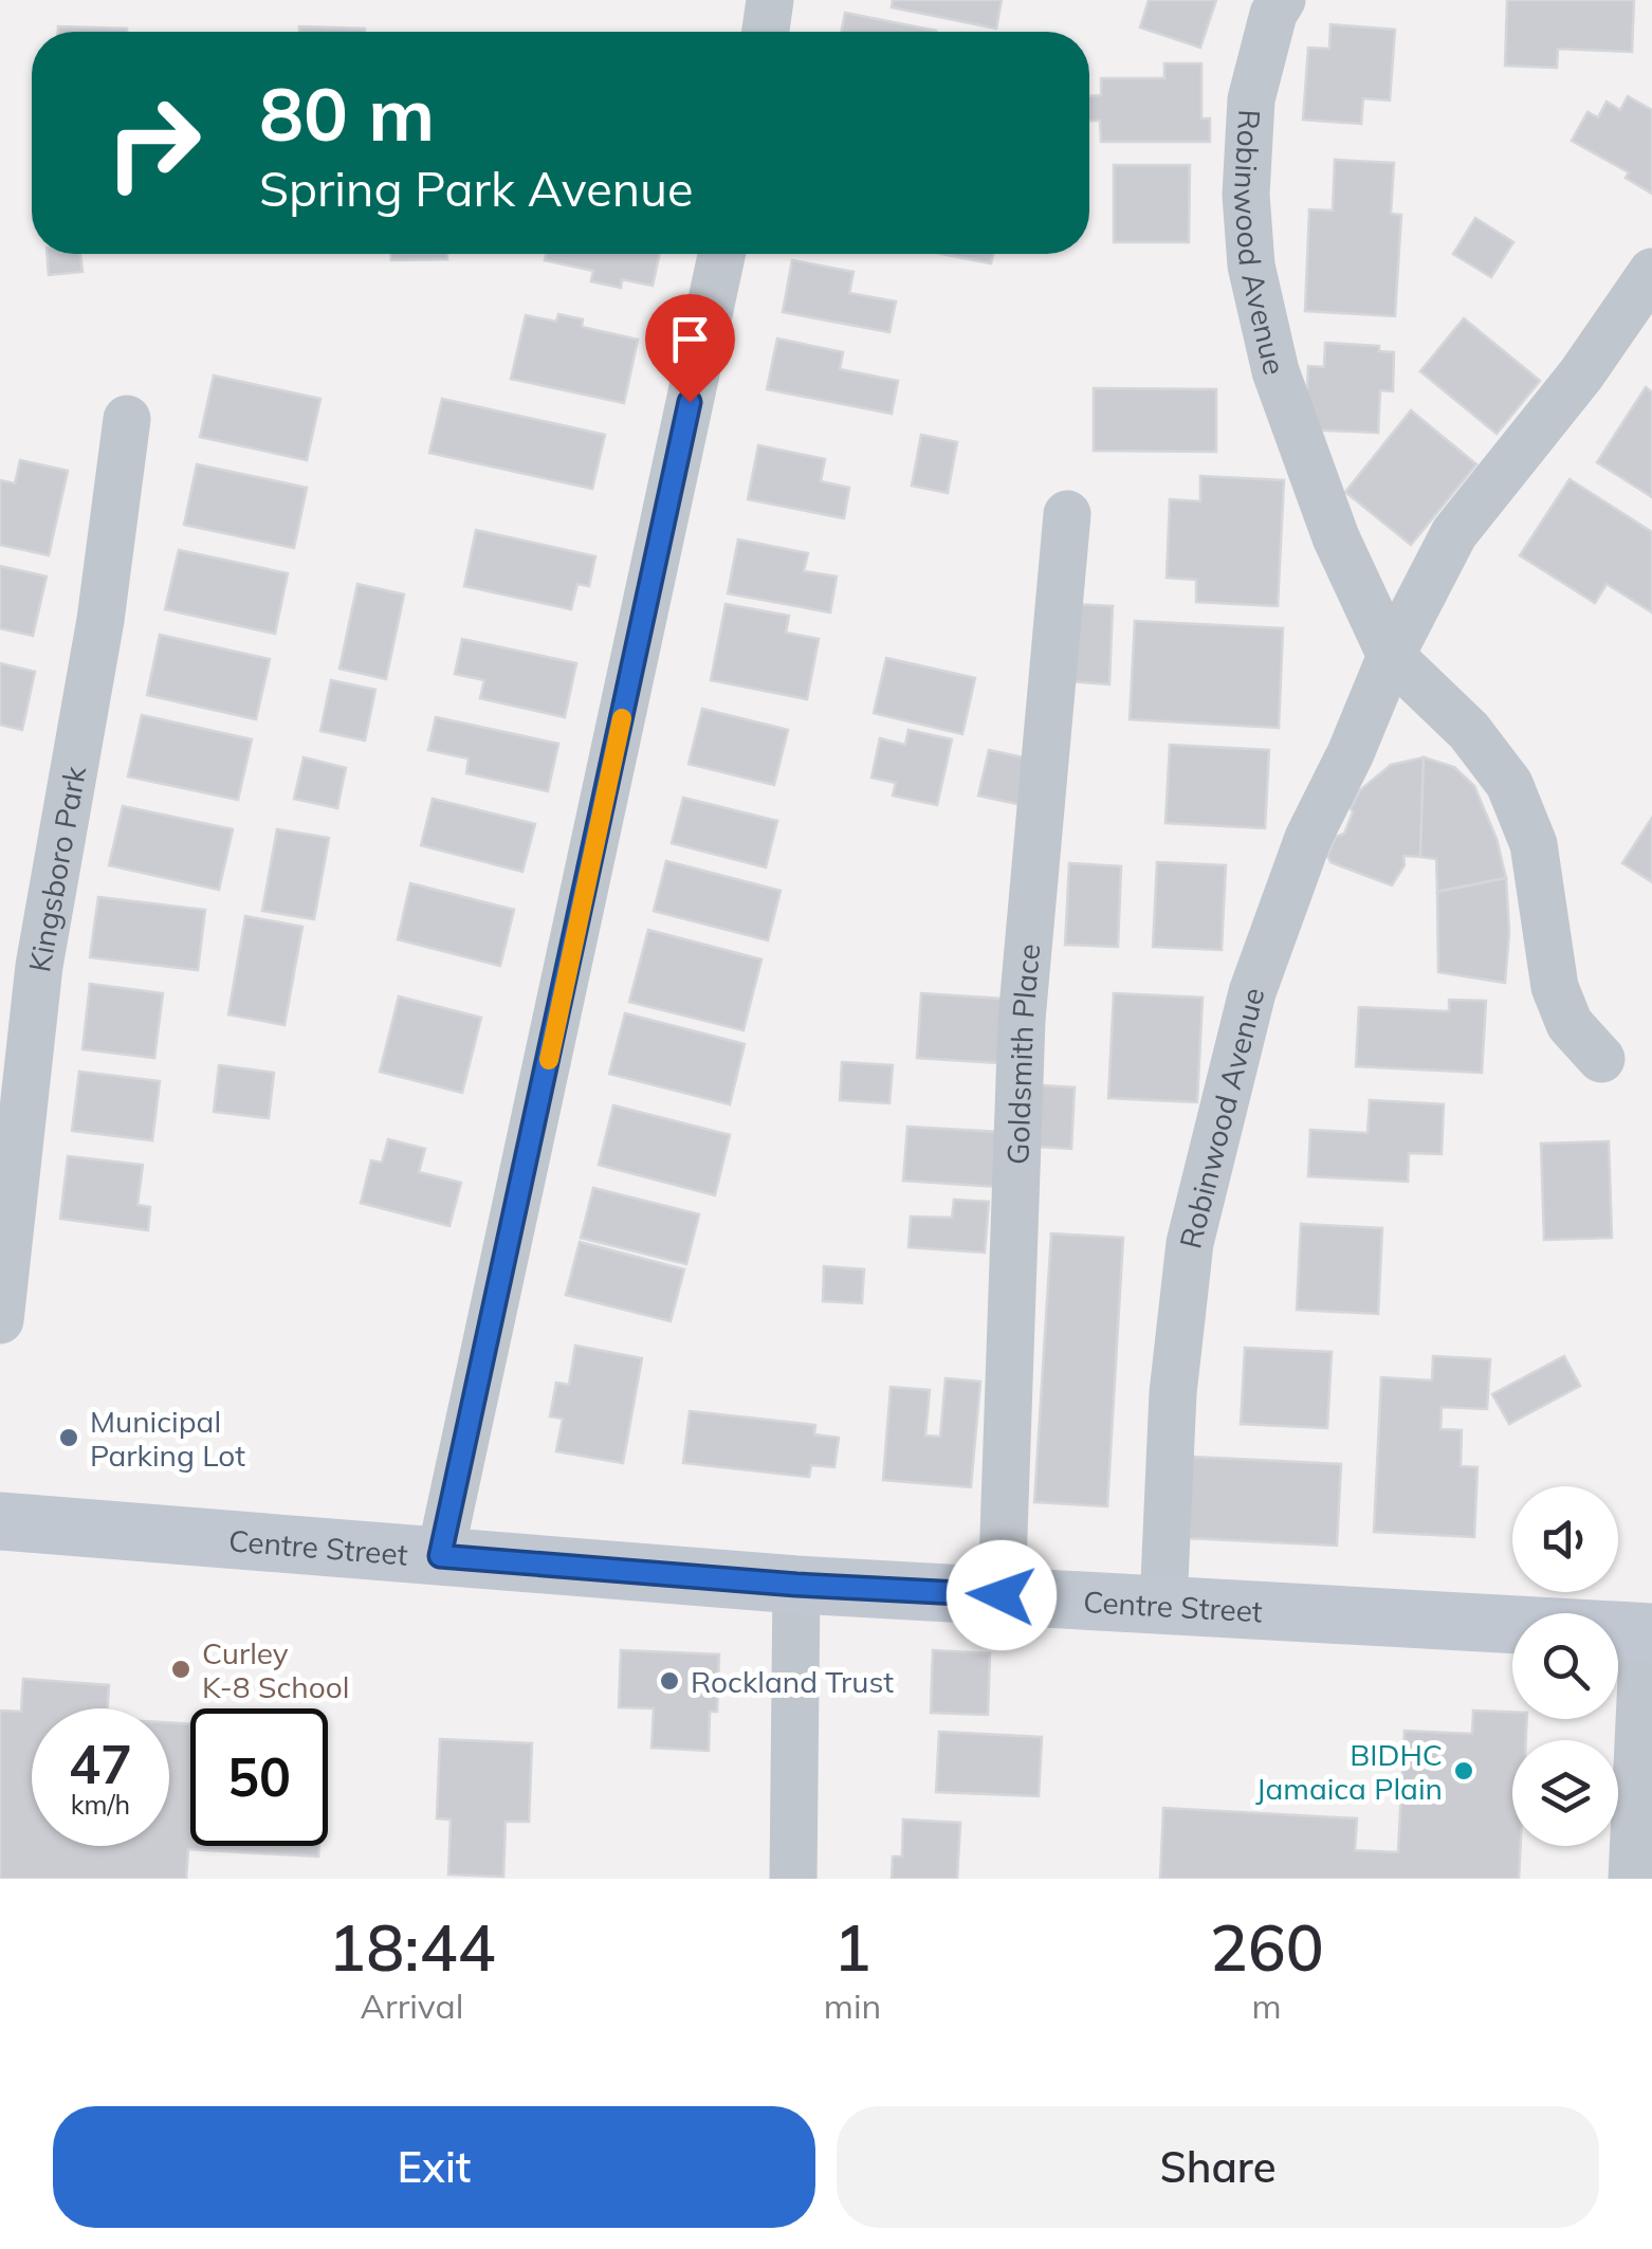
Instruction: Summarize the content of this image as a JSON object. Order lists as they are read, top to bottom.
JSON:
{
  "streets": {
    "main road": ["Centre Street"],
    "street": ["Robinwood Avenue", "Kingsboro Park", "Goldsmith Place"]
  },
  "crossings": [
    ["Robinwood Avenue", "Centre Street"],
    ["Goldsmith Place", "Centre Street"]
  ],
  "places": [
    "Municipal Parking Lot",
    "Curley K-8 School",
    "Rockland Trust",
    "BIDHC Jamaica Plain"
  ],
  "page": {
    "turn": ["80 m", "Spring Park Avenue"],
    "speed": "47 km/h",
    "limit": "50",
    "eta": [
      "18:44",
      "Arrival",
      "1",
      "min",
      "260",
      "m"
    ],
    "buttons": ["Exit", "Share"]
  }
}
